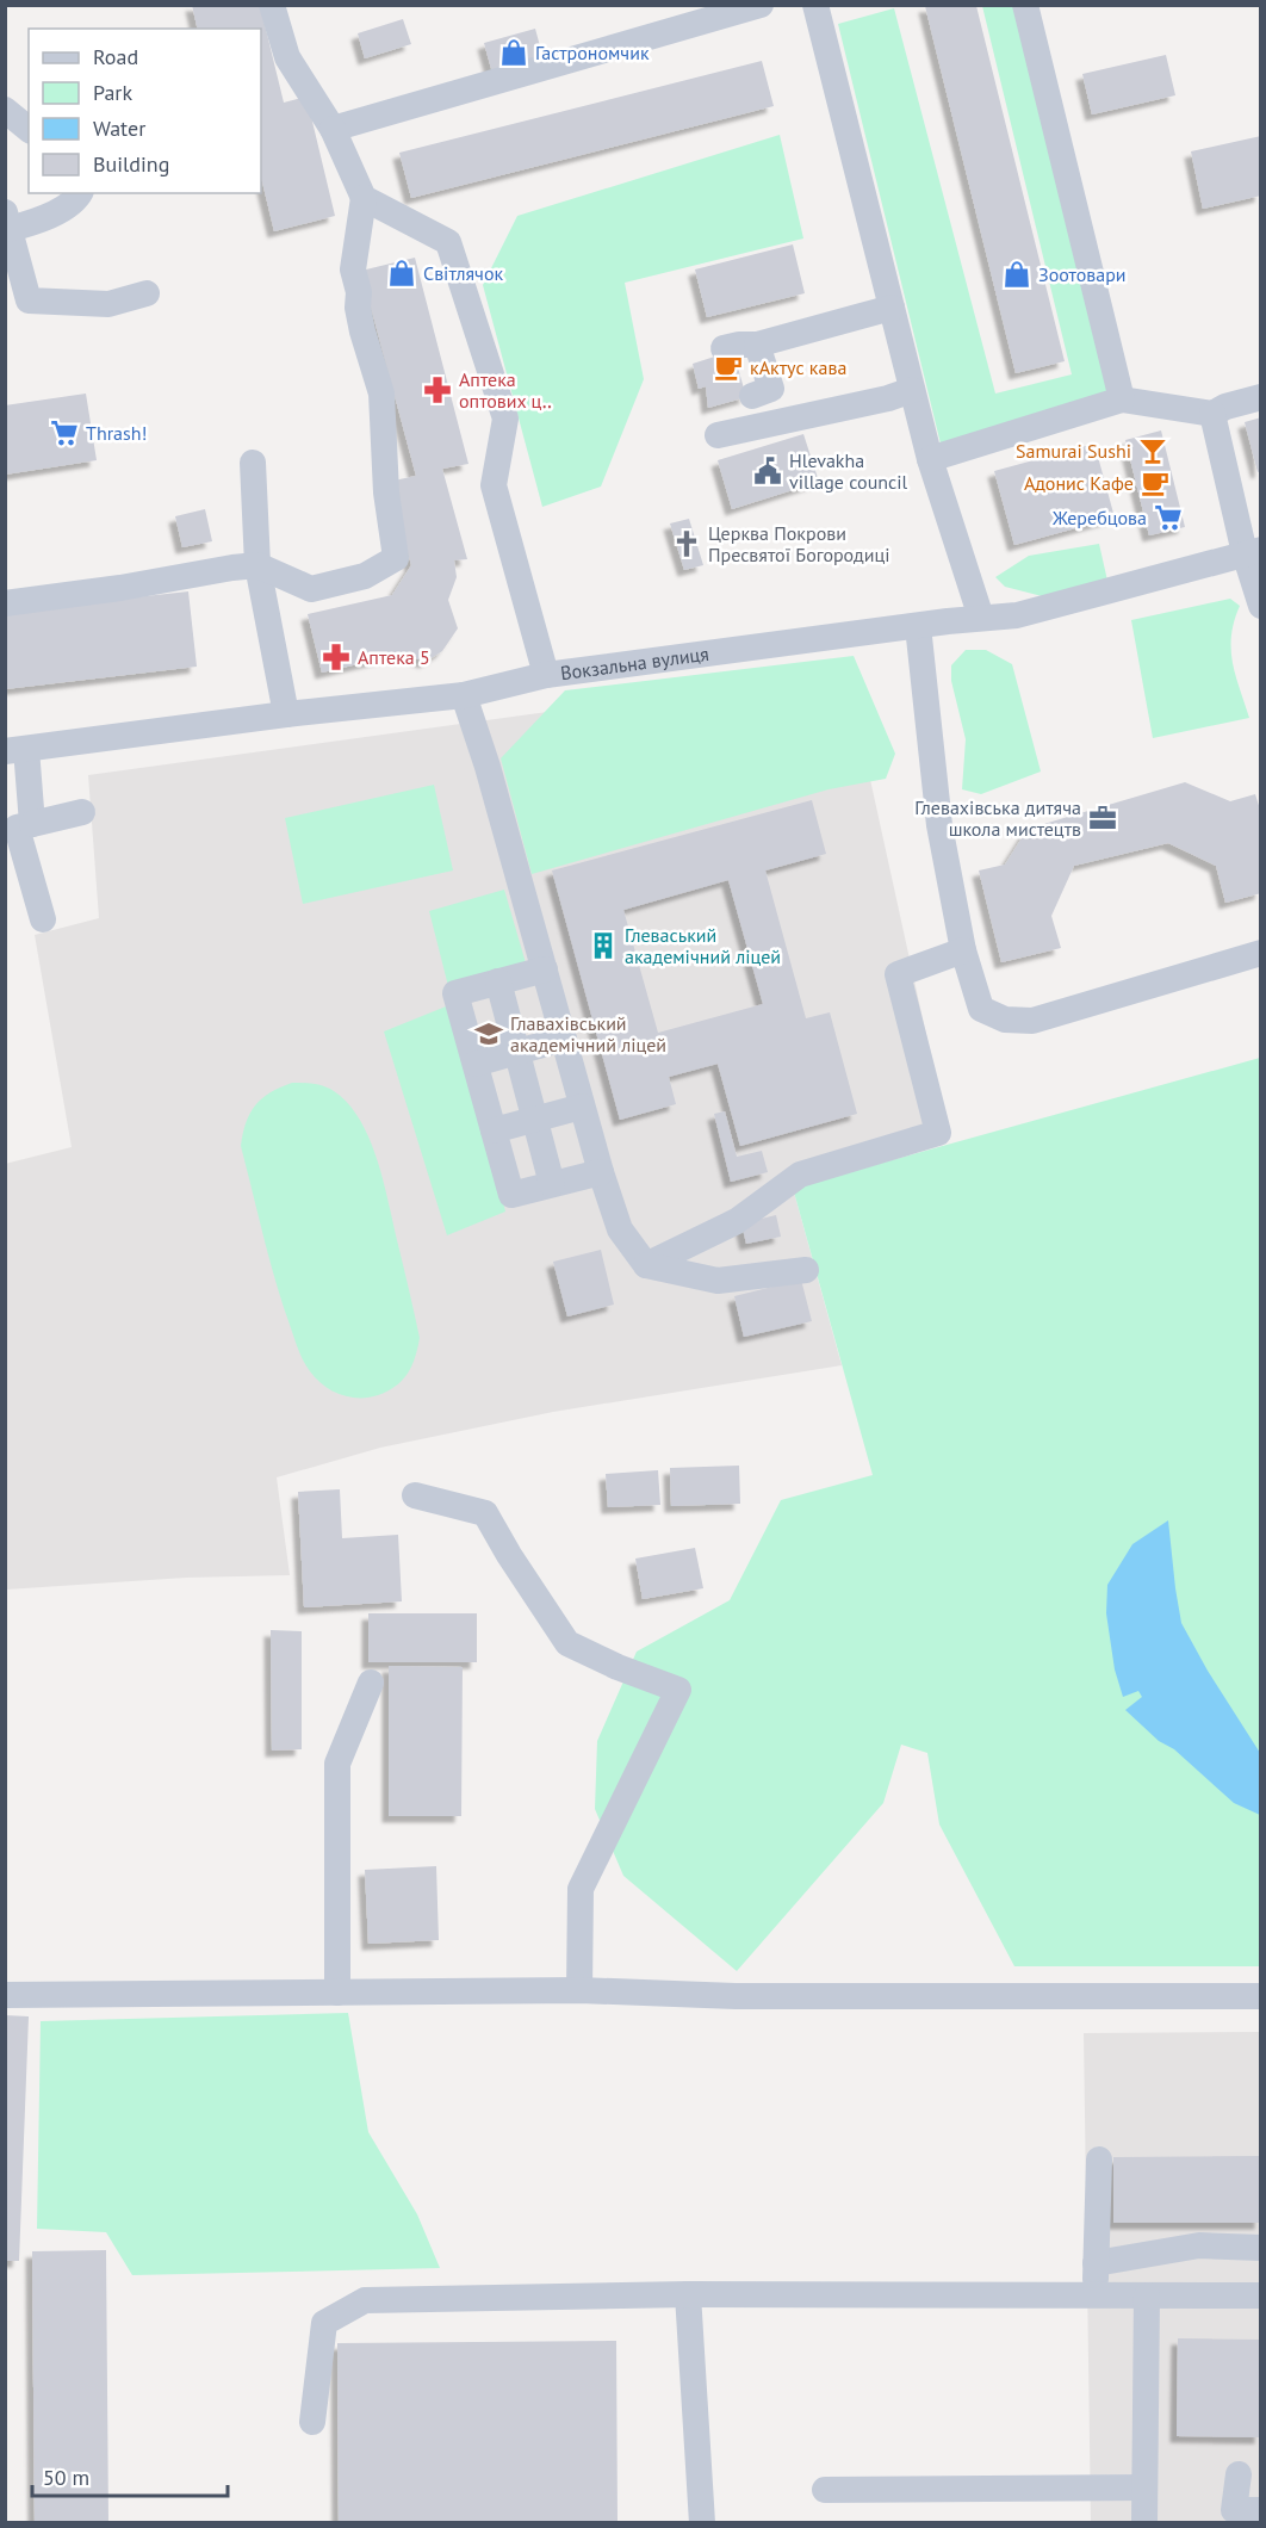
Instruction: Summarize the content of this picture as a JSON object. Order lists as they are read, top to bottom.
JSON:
{
  "streets": {
    "street": ["Вокзальна вулиця"]
  },
  "places": {
    "shop": ["Гастрономчик", "Світлячок", "Зоотовари"],
    "cafe": ["кАктус кава", "Адонис Кафе"],
    "pharmacy": ["Аптека оптових ц‥", "Аптека 5"],
    "supermarket": ["Thrash!", "Жеребцова"],
    "bar": ["Samurai Sushi"],
    "public building": ["Hlevakha village council"],
    "church": ["Церква Покрови Пресвятої Богородиці"],
    "office": ["Глевахівська дитяча школа мистецтв"],
    "building": ["Глеваський академічний ліцей"],
    "school or university": ["Главахівський академічний ліцей"]
  },
  "legend": [
    "Road",
    "Park",
    "Water",
    "Building"
  ],
  "scale_bar": "50 m"
}
